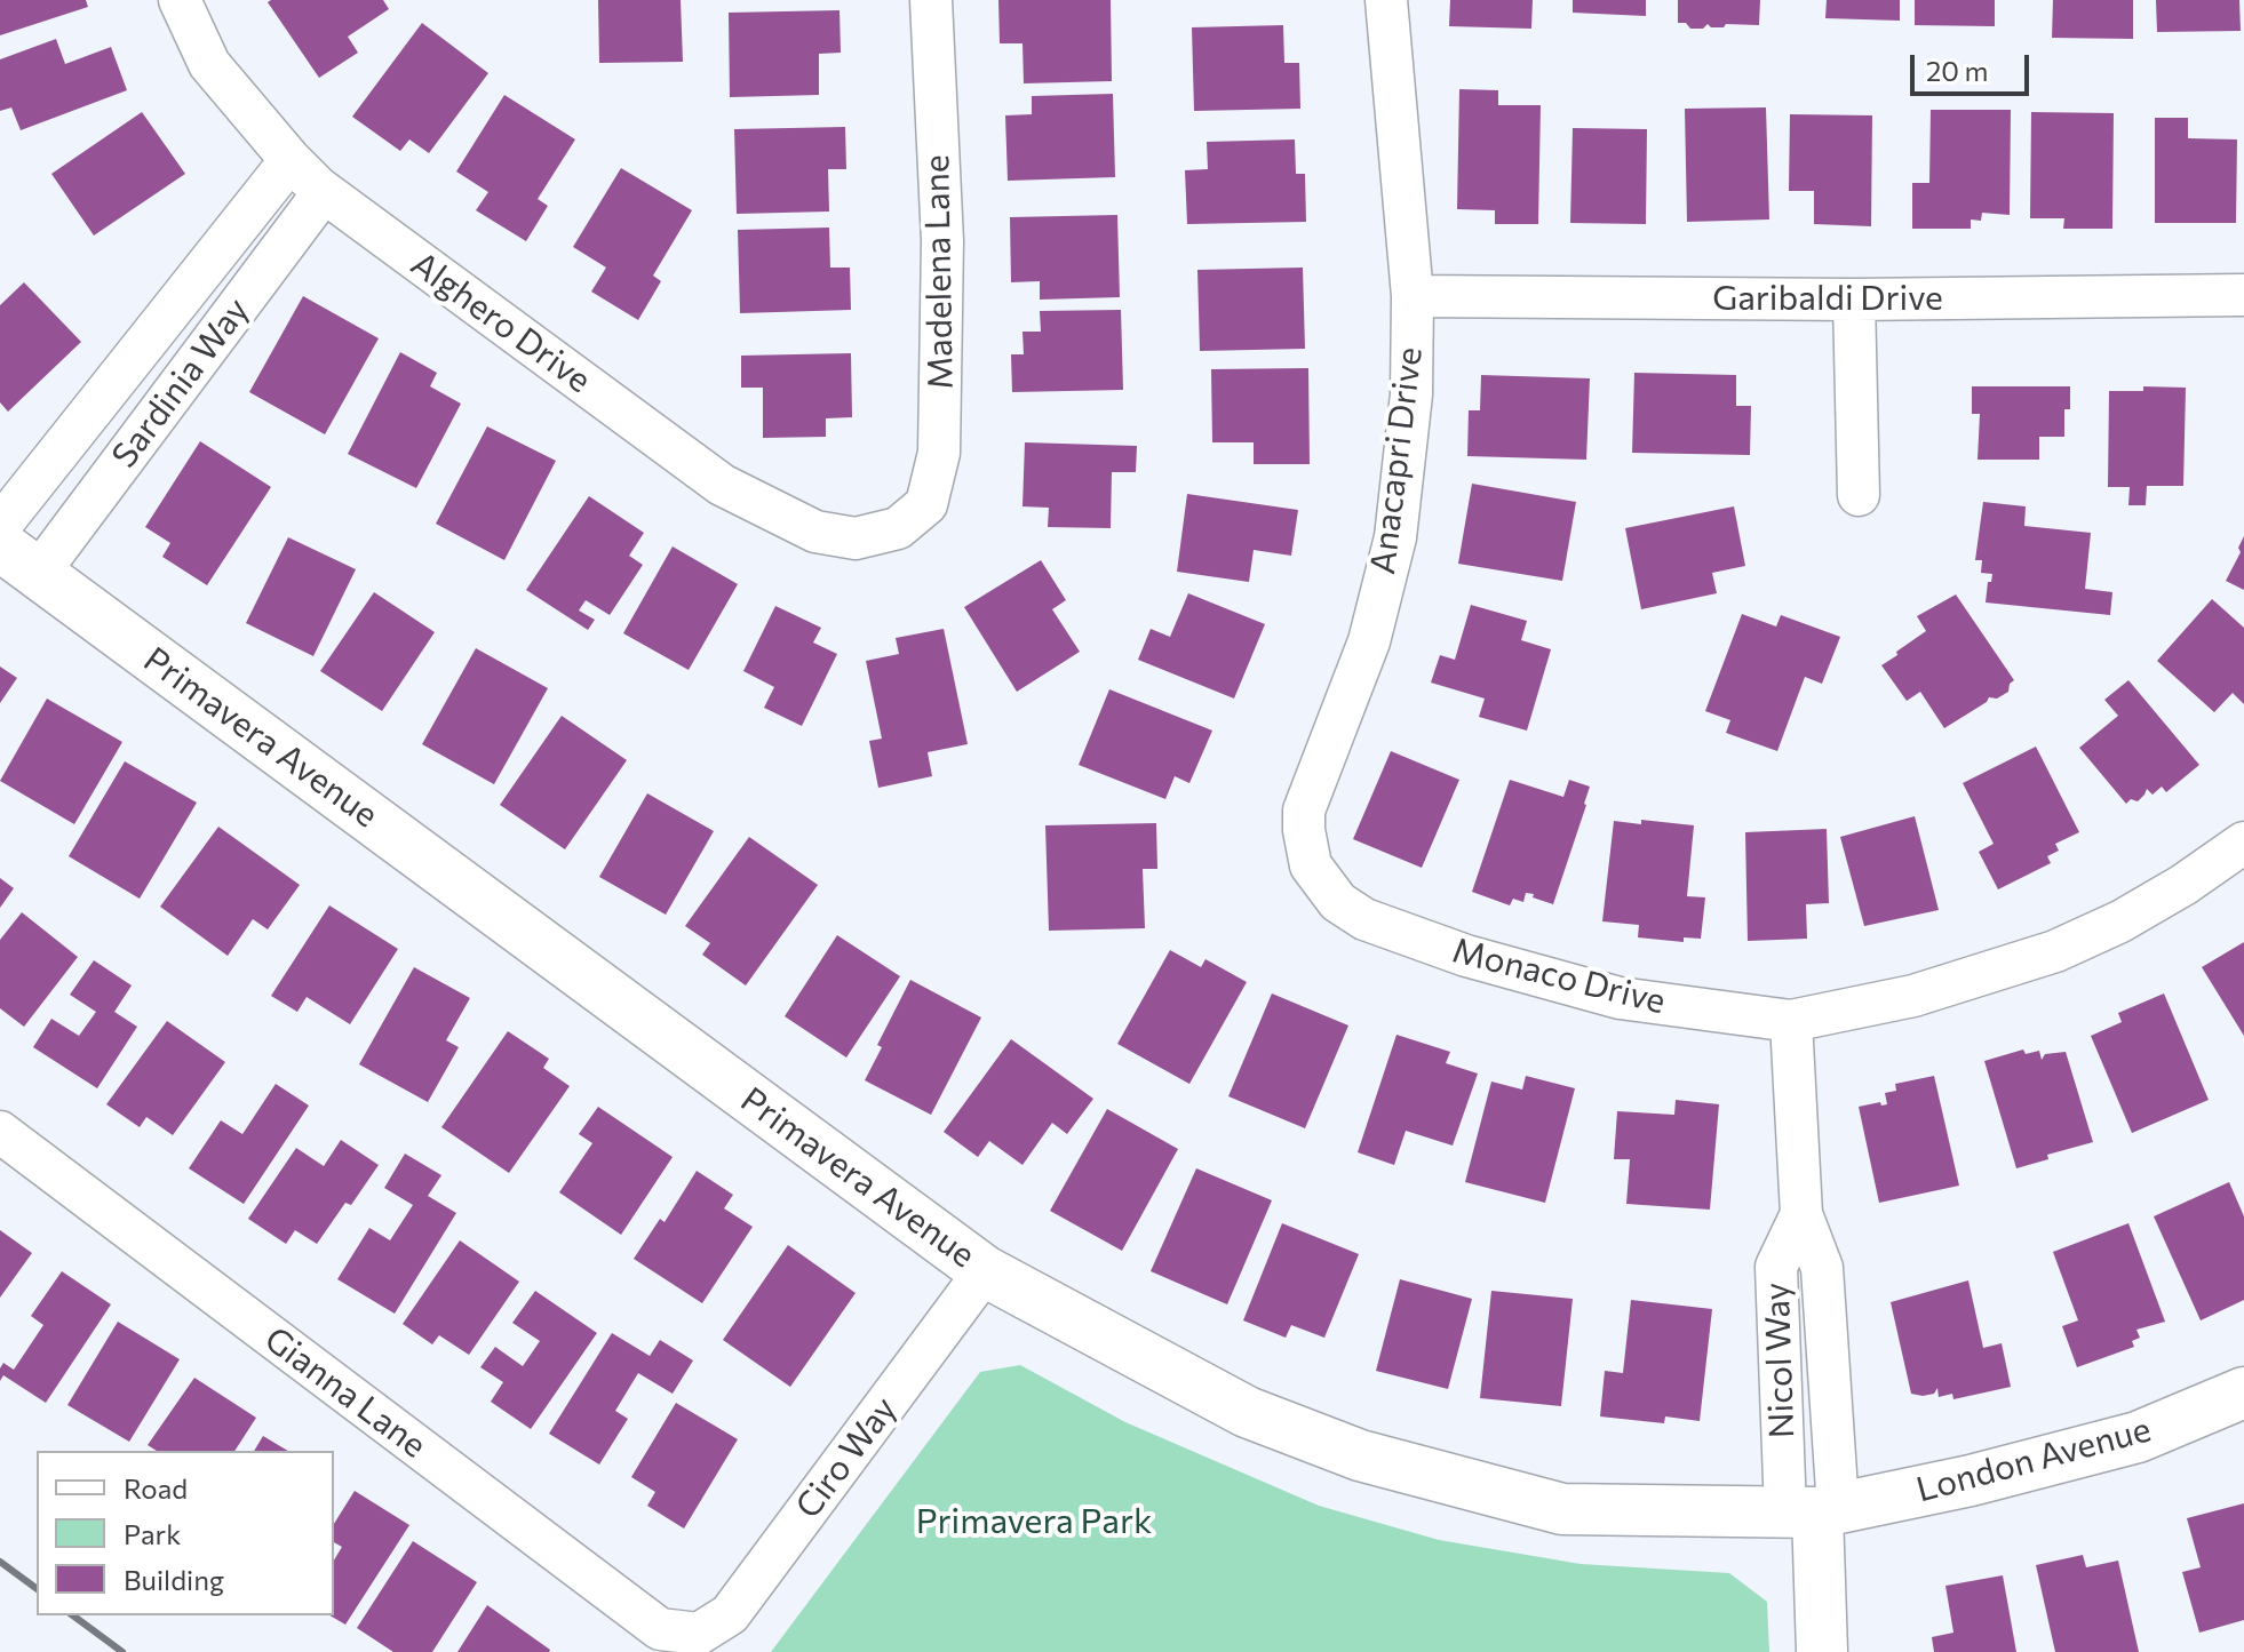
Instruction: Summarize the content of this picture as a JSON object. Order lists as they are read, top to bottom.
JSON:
{
  "streets": {
    "street": [
      "Madelena Lane",
      "Garibaldi Drive",
      "Alghero Drive",
      "Sardinia Way",
      "Anacapri Drive",
      "Primavera Avenue",
      "Monaco Drive",
      "Nicol Way",
      "Gianna Lane",
      "Ciro Way",
      "London Avenue"
    ]
  },
  "crossings": [
    ["Madelena Lane", "Alghero Drive"],
    ["Garibaldi Drive", "Anacapri Drive"],
    ["Alghero Drive", "Sardinia Way"],
    ["Sardinia Way", "Primavera Avenue"],
    ["Anacapri Drive", "Monaco Drive"],
    ["Primavera Avenue", "Nicol Way"],
    ["Primavera Avenue", "Ciro Way"],
    ["Primavera Avenue", "London Avenue"],
    ["Monaco Drive", "Nicol Way"],
    ["Nicol Way", "London Avenue"],
    ["Gianna Lane", "Ciro Way"]
  ],
  "parks": ["Primavera Park"],
  "legend": ["Road", "Park", "Building"],
  "scale_bar": "20 m"
}
